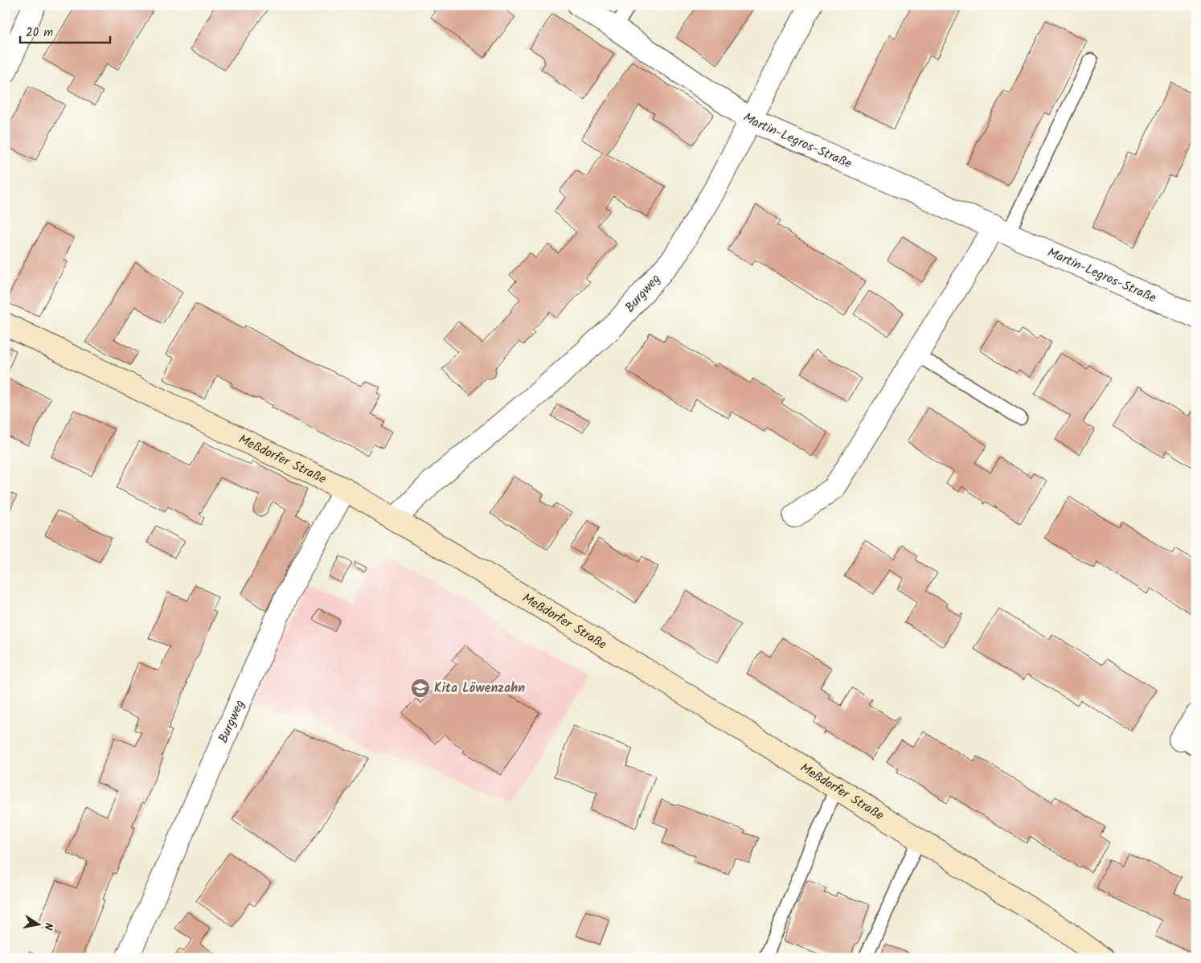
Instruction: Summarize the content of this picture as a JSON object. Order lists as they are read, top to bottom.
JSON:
{
  "streets": {
    "street": ["Martin-Legros-Straße", "Burgweg", "Meßdorfer Straße"]
  },
  "crossings": [
    ["Martin-Legros-Straße", "Burgweg"],
    ["Burgweg", "Meßdorfer Straße"]
  ],
  "places": {
    "school or university": ["Kita Löwenzahn"]
  },
  "scale_bar": "20 m",
  "north": "right"
}
